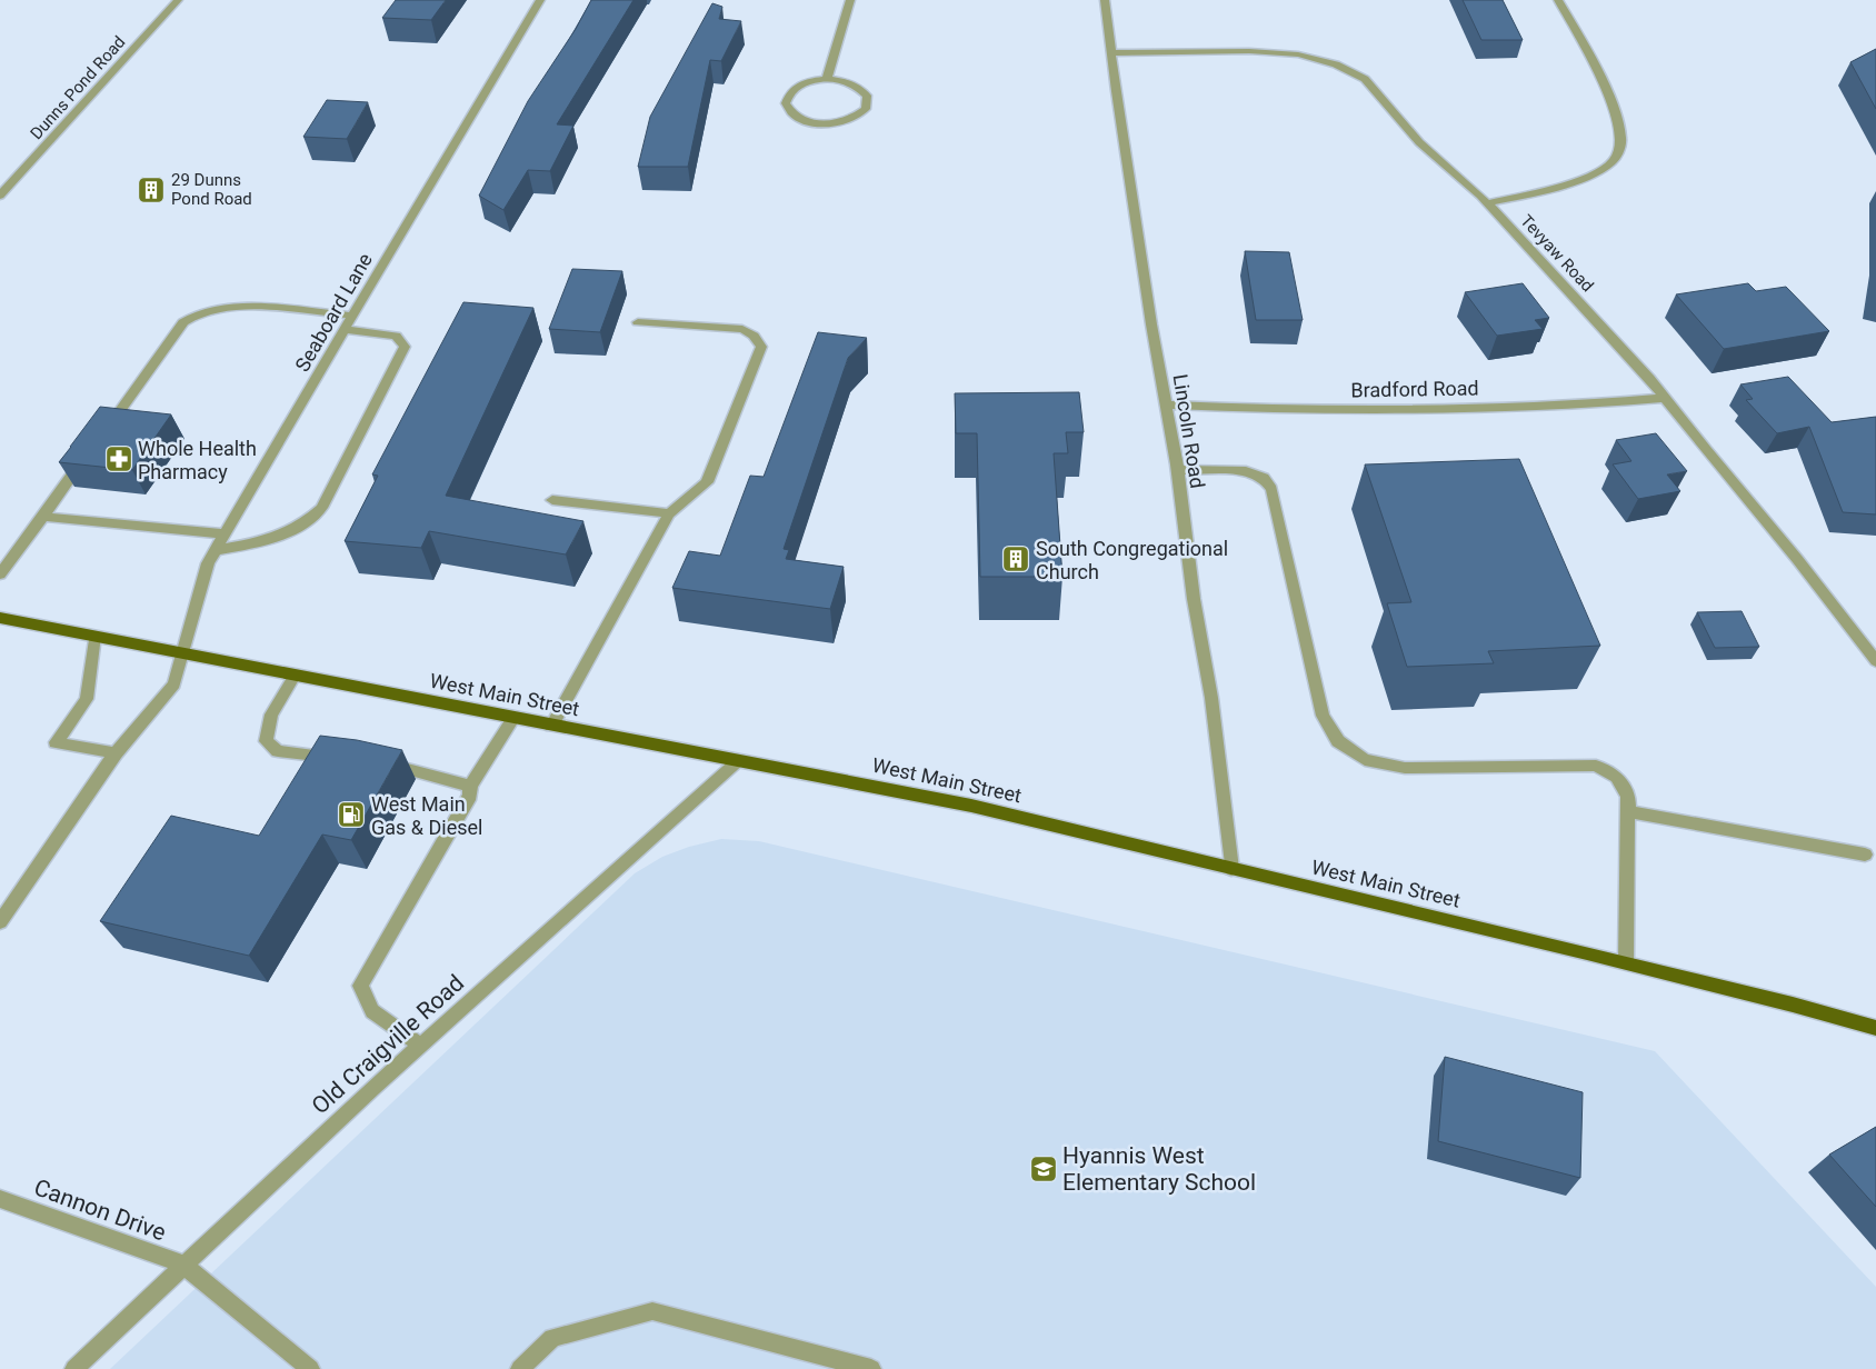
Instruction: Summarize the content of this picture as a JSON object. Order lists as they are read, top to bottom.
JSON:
{
  "streets": {
    "main road": ["West Main Street"],
    "street": [
      "Dunns Pond Road",
      "Tevyaw Road",
      "Seaboard Lane",
      "Bradford Road",
      "Lincoln Road",
      "Old Craigville Road",
      "Cannon Drive"
    ]
  },
  "crossings": [
    ["Tevyaw Road", "Bradford Road"],
    ["Tevyaw Road", "Lincoln Road"],
    ["Seaboard Lane", "West Main Street"],
    ["Bradford Road", "Lincoln Road"],
    ["Lincoln Road", "West Main Street"],
    ["West Main Street", "Old Craigville Road"],
    ["Old Craigville Road", "Cannon Drive"]
  ],
  "places": {
    "building": ["29 Dunns Pond Road", "South Congregational Church"],
    "pharmacy": ["Whole Health Pharmacy"],
    "fuel station": ["West Main Gas & Diesel"],
    "school or university": ["Hyannis West Elementary School"]
  }
}
